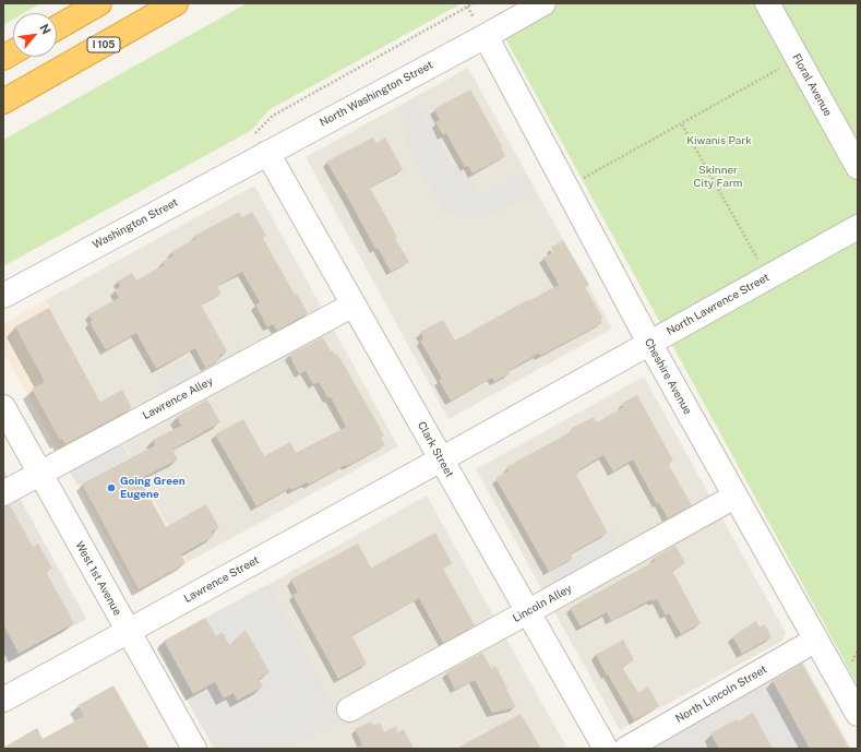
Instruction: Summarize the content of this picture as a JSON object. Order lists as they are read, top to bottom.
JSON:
{
  "streets": {
    "highway": ["I 105"],
    "street": [
      "Floral Avenue",
      "North Washington Street",
      "Washington Street",
      "North Lawrence Street",
      "Cheshire Avenue",
      "Lawrence Alley",
      "Clark Street",
      "West 1st Avenue",
      "Lawrence Street",
      "Lincoln Alley",
      "North Lincoln Street"
    ]
  },
  "crossings": [
    ["North Washington Street", "Washington Street"],
    ["North Washington Street", "Cheshire Avenue"],
    ["North Washington Street", "Clark Street"],
    ["Washington Street", "Clark Street"],
    ["North Lawrence Street", "Cheshire Avenue"],
    ["North Lawrence Street", "Clark Street"],
    ["North Lawrence Street", "Lawrence Street"],
    ["Cheshire Avenue", "Lincoln Alley"],
    ["Cheshire Avenue", "North Lincoln Street"],
    ["Lawrence Alley", "Clark Street"],
    ["Lawrence Alley", "West 1st Avenue"],
    ["Clark Street", "Lawrence Street"],
    ["Clark Street", "Lincoln Alley"],
    ["West 1st Avenue", "Lawrence Street"]
  ],
  "parks": ["Kiwanis Park", "Skinner City Farm"],
  "places": ["Going Green Eugene"],
  "north": "top right"
}
